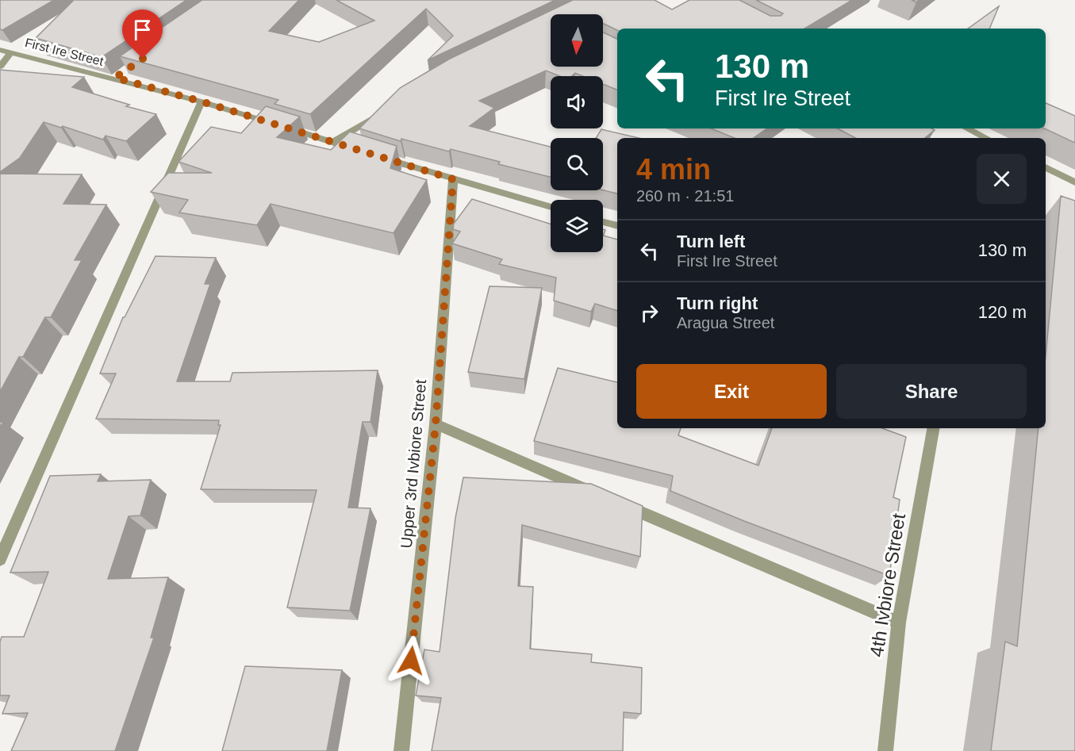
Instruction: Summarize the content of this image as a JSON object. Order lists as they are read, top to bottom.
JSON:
{
  "streets": {
    "street": ["First Ire Street", "Upper 3rd Ivbiore Street", "4th Ivbiore Street"]
  },
  "north": "bottom",
  "page": {
    "turn": ["130 m", "First Ire Street"],
    "heading": ["4 min", "260 m · 21:51"],
    "list": [
      {
        "name": "Turn left",
        "note": "First Ire Street",
        "value": "130 m"
      },
      {
        "name": "Turn right",
        "note": "Aragua Street",
        "value": "120 m"
      }
    ],
    "buttons": ["Exit", "Share"]
  }
}
